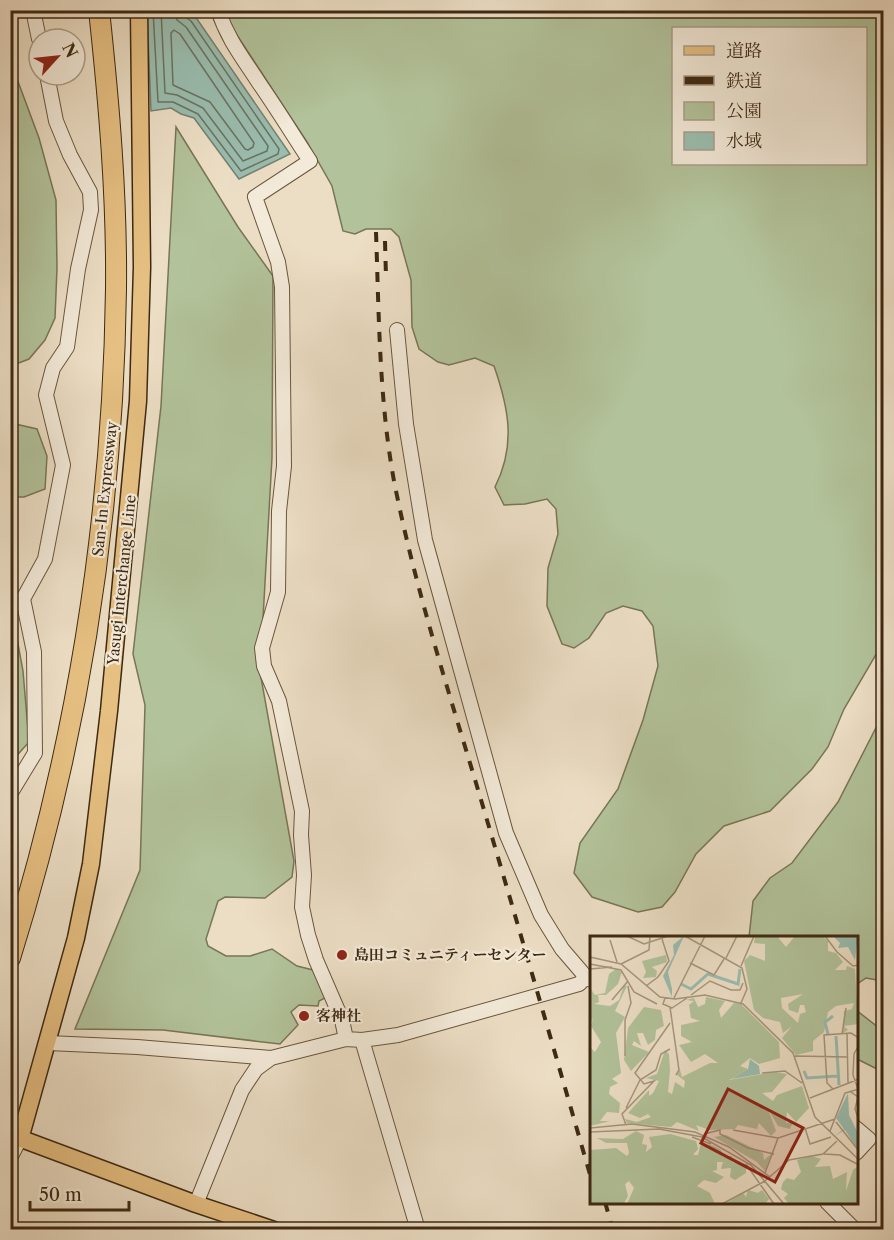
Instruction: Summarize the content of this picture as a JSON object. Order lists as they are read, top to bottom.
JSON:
{
  "streets": {
    "highway": ["San-In Expressway"],
    "main road": ["Yasugi Interchange Line"]
  },
  "places": ["島田コミュニティーセンター", "客神社"],
  "legend": [
    "道路",
    "鉄道",
    "公園",
    "水域"
  ],
  "scale_bar": "50 m",
  "north": "top right"
}
